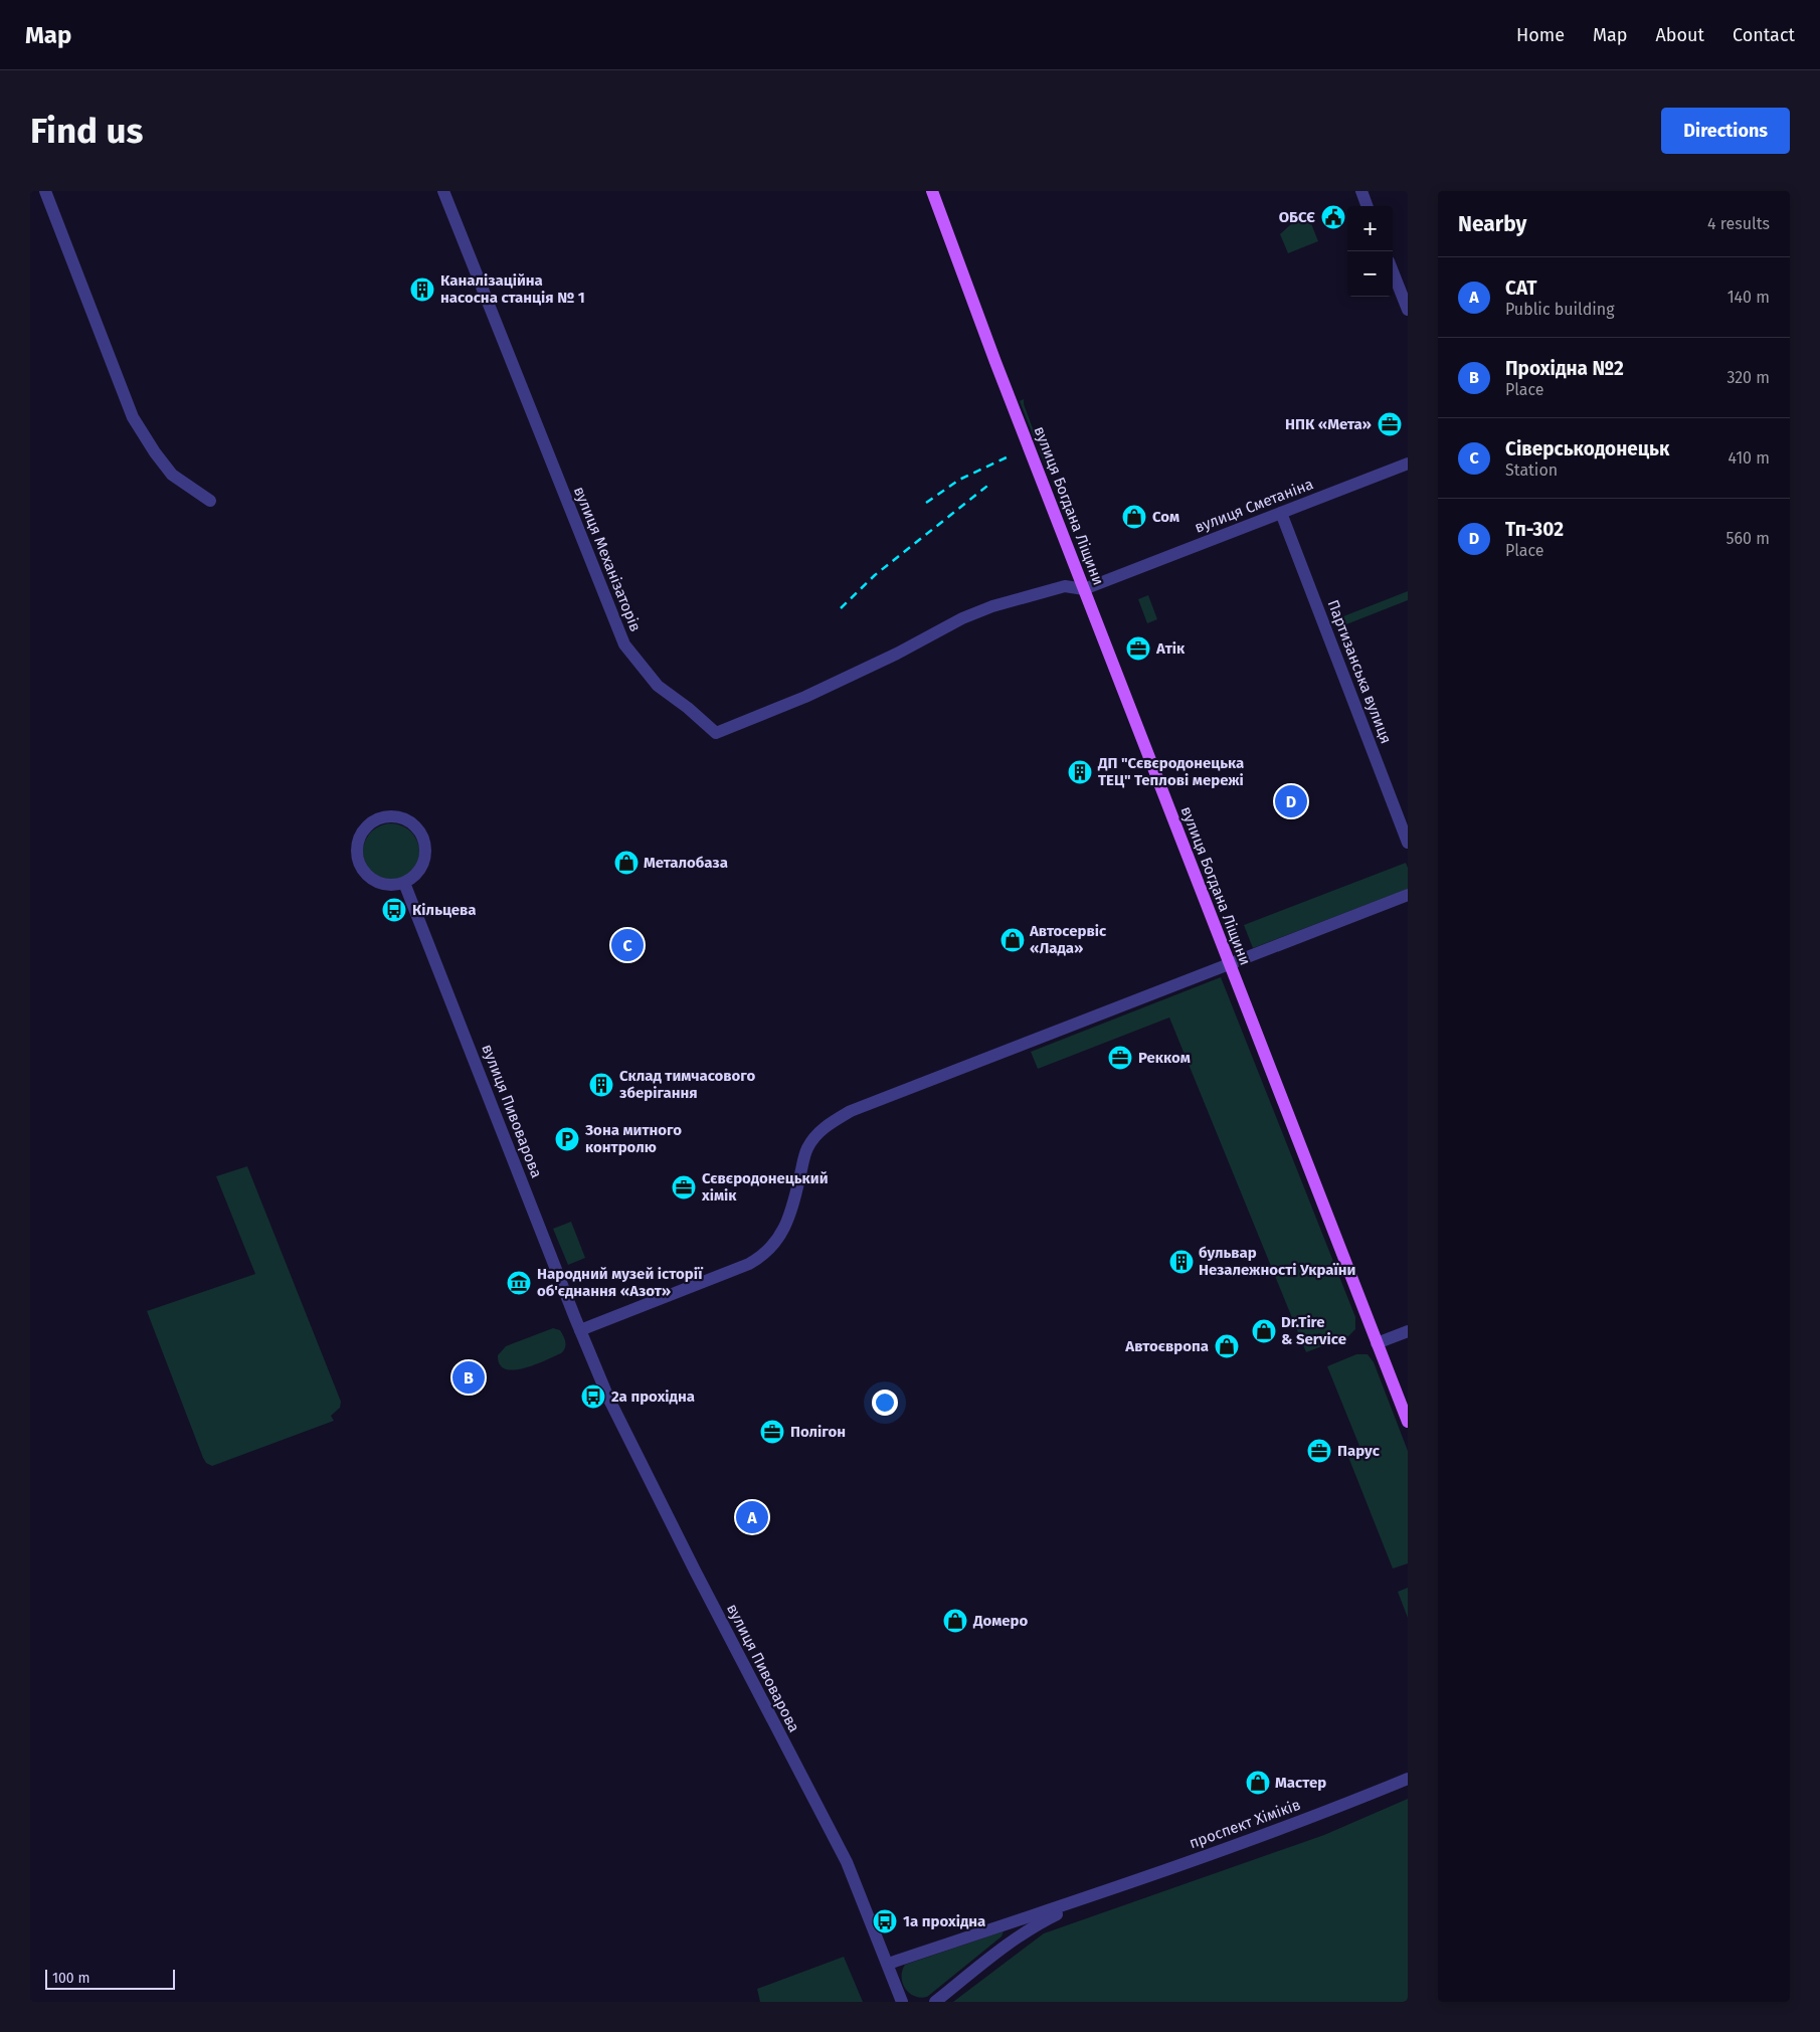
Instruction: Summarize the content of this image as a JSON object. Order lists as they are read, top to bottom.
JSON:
{
  "streets": {
    "main road": ["вулиця Богдана Ліщини"],
    "street": [
      "вулиця Сметаніна",
      "вулиця Механізаторів",
      "Партизанська вулиця",
      "вулиця Пивоварова",
      "проспект Хіміків"
    ]
  },
  "crossings": [
    ["вулиця Богдана Ліщини", "вулиця Сметаніна"],
    ["вулиця Богдана Ліщини", "вулиця Механізаторів"],
    ["вулиця Сметаніна", "вулиця Механізаторів"],
    ["вулиця Сметаніна", "Партизанська вулиця"],
    ["вулиця Пивоварова", "проспект Хіміків"]
  ],
  "places": {
    "public building": ["ОБСЄ"],
    "building": [
      "Каналізаційна насосна станція № 1",
      "ДП \"Сєвєродонецька ТЕЦ\" Теплові мережі",
      "Склад тимчасового зберігання",
      "бульвар Незалежності України"
    ],
    "office": [
      "НПК «Мета»",
      "Атік",
      "Рекком",
      "Сєвєродонецький хімік",
      "Полігон",
      "Парус"
    ],
    "shop": [
      "Сом",
      "Металобаза",
      "Автосервіс «Лада»",
      "Dr.Tire & Service",
      "Автоєвропа",
      "Домеро",
      "Мастер"
    ],
    "bus stop": ["Кільцева", "2а прохідна", "1а прохідна"],
    "parking": ["Зона митного контролю"],
    "museum": ["Народний музей історії об'єднання «Азот»"]
  },
  "scale_bar": "100 m",
  "page": {
    "header": "Map",
    "nav": [
      "Home",
      "Map",
      "About",
      "Contact"
    ],
    "buttons": "Directions",
    "title": "Find us",
    "heading": ["Nearby", "4 results"],
    "map_buttons": ["+", "−"],
    "list": [
      {
        "mark": "A",
        "name": "CAT",
        "note": "Public building",
        "value": "140 m"
      },
      {
        "mark": "B",
        "name": "Прохідна №2",
        "note": "Place",
        "value": "320 m"
      },
      {
        "mark": "C",
        "name": "Сіверськодонецьк",
        "note": "Station",
        "value": "410 m"
      },
      {
        "mark": "D",
        "name": "Тп-302",
        "note": "Place",
        "value": "560 m"
      }
    ],
    "pins": [
      "D",
      "C",
      "B",
      "A"
    ],
    "scale": "100 m"
  }
}
